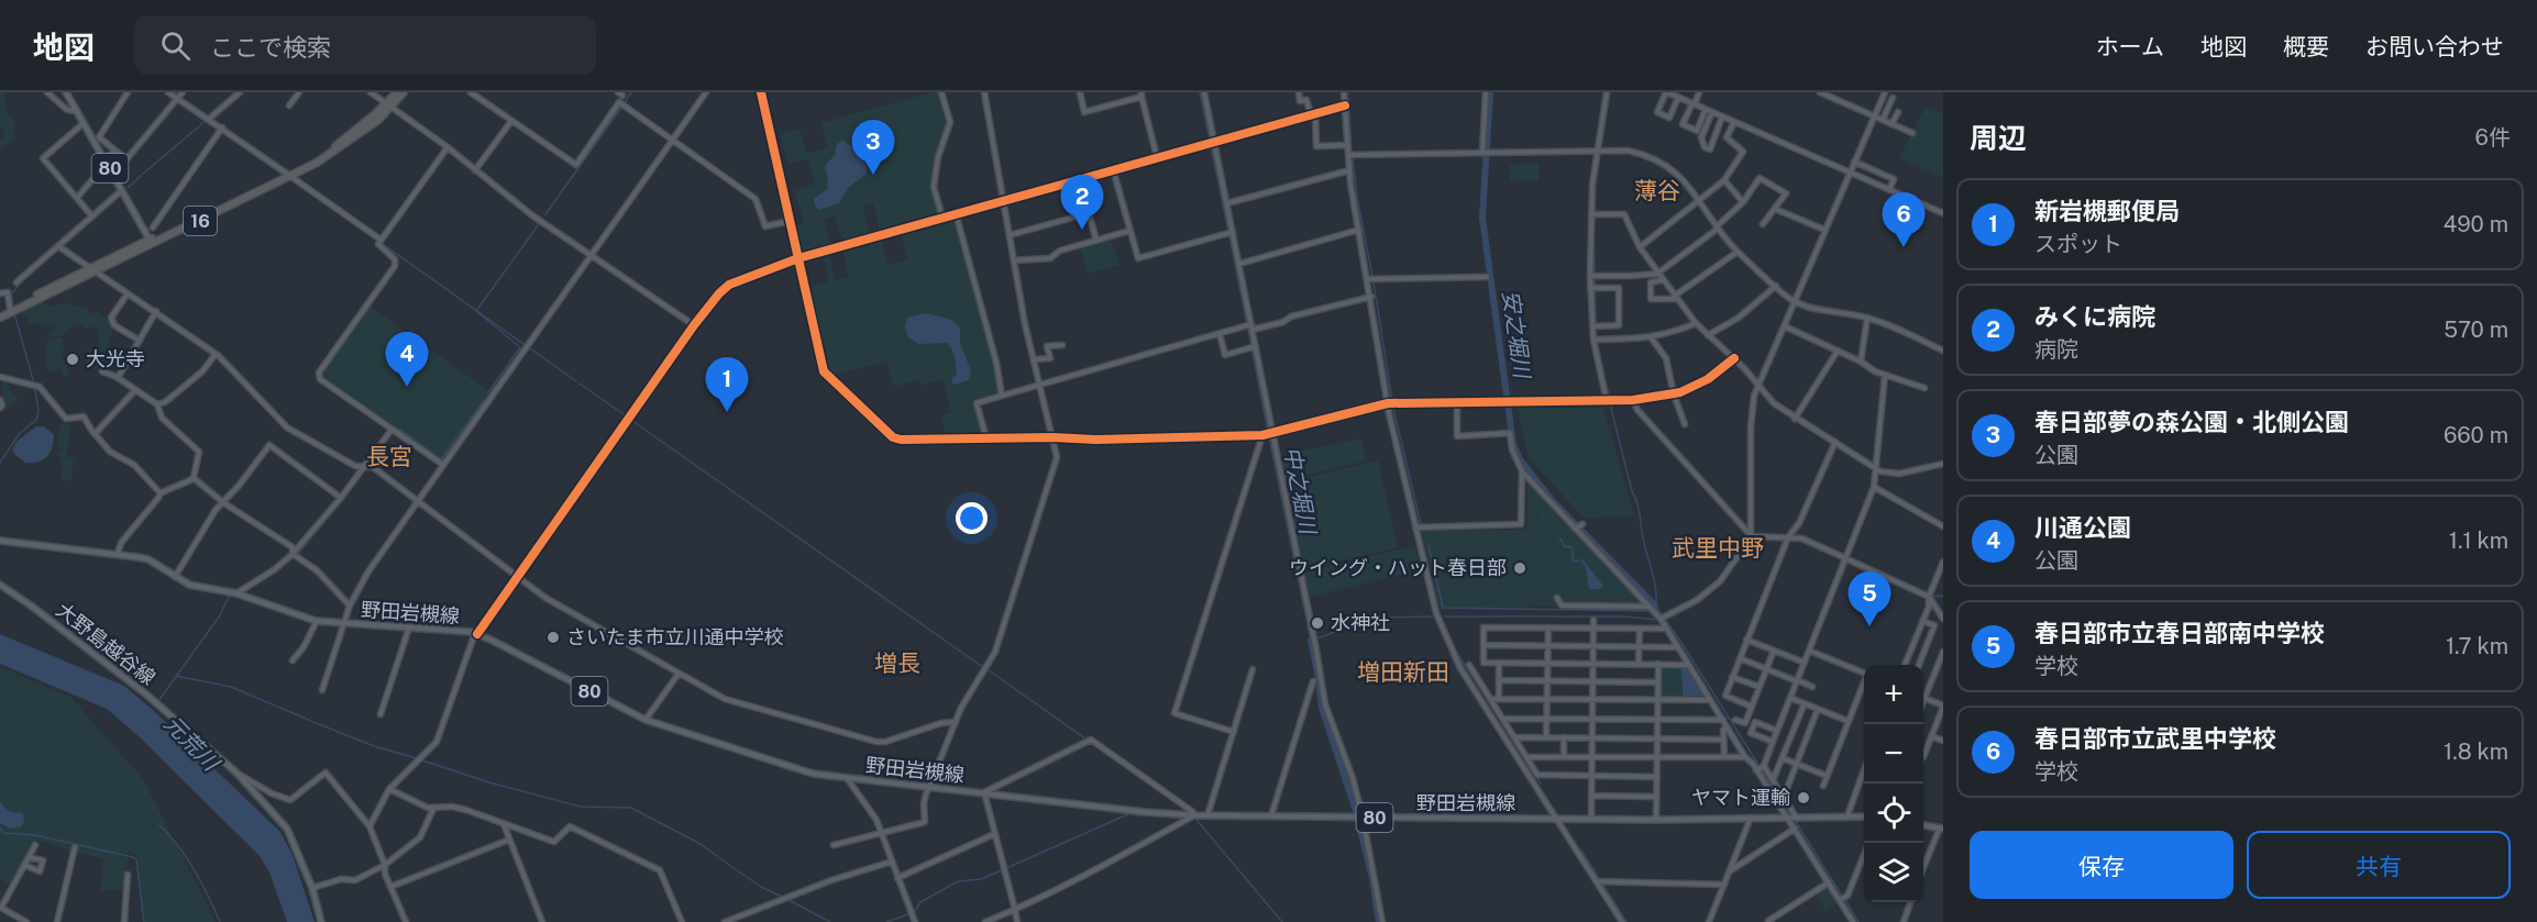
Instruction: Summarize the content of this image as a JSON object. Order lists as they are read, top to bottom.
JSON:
{
  "streets": {
    "highway": ["16"],
    "main road": ["80", "野田岩槻線", "大野島越谷線"]
  },
  "crossings": [
    ["80", "16"]
  ],
  "districts": [
    "薄谷",
    "長宮",
    "武里中野",
    "増長",
    "増田新田"
  ],
  "water": ["安之堀川", "中之堀川", "元荒川"],
  "places": [
    "大光寺",
    "ウイング・ハット春日部",
    "水神社",
    "さいたま市立川通中学校",
    "ヤマト運輸"
  ],
  "page": {
    "header": "地図",
    "search": "ここで検索",
    "nav": [
      "ホーム",
      "地図",
      "概要",
      "お問い合わせ"
    ],
    "heading": ["周辺", "6件"],
    "pins": [
      "3",
      "2",
      "6",
      "4",
      "1",
      "5"
    ],
    "list": [
      {
        "mark": "1",
        "name": "新岩槻郵便局",
        "note": "スポット",
        "value": "490 m"
      },
      {
        "mark": "2",
        "name": "みくに病院",
        "note": "病院",
        "value": "570 m"
      },
      {
        "mark": "3",
        "name": "春日部夢の森公園・北側公園",
        "note": "公園",
        "value": "660 m"
      },
      {
        "mark": "4",
        "name": "川通公園",
        "note": "公園",
        "value": "1.1 km"
      },
      {
        "mark": "5",
        "name": "春日部市立春日部南中学校",
        "note": "学校",
        "value": "1.7 km"
      },
      {
        "mark": "6",
        "name": "春日部市立武里中学校",
        "note": "学校",
        "value": "1.8 km"
      }
    ],
    "map_buttons": ["+", "−"],
    "buttons": ["保存", "共有"]
  }
}
